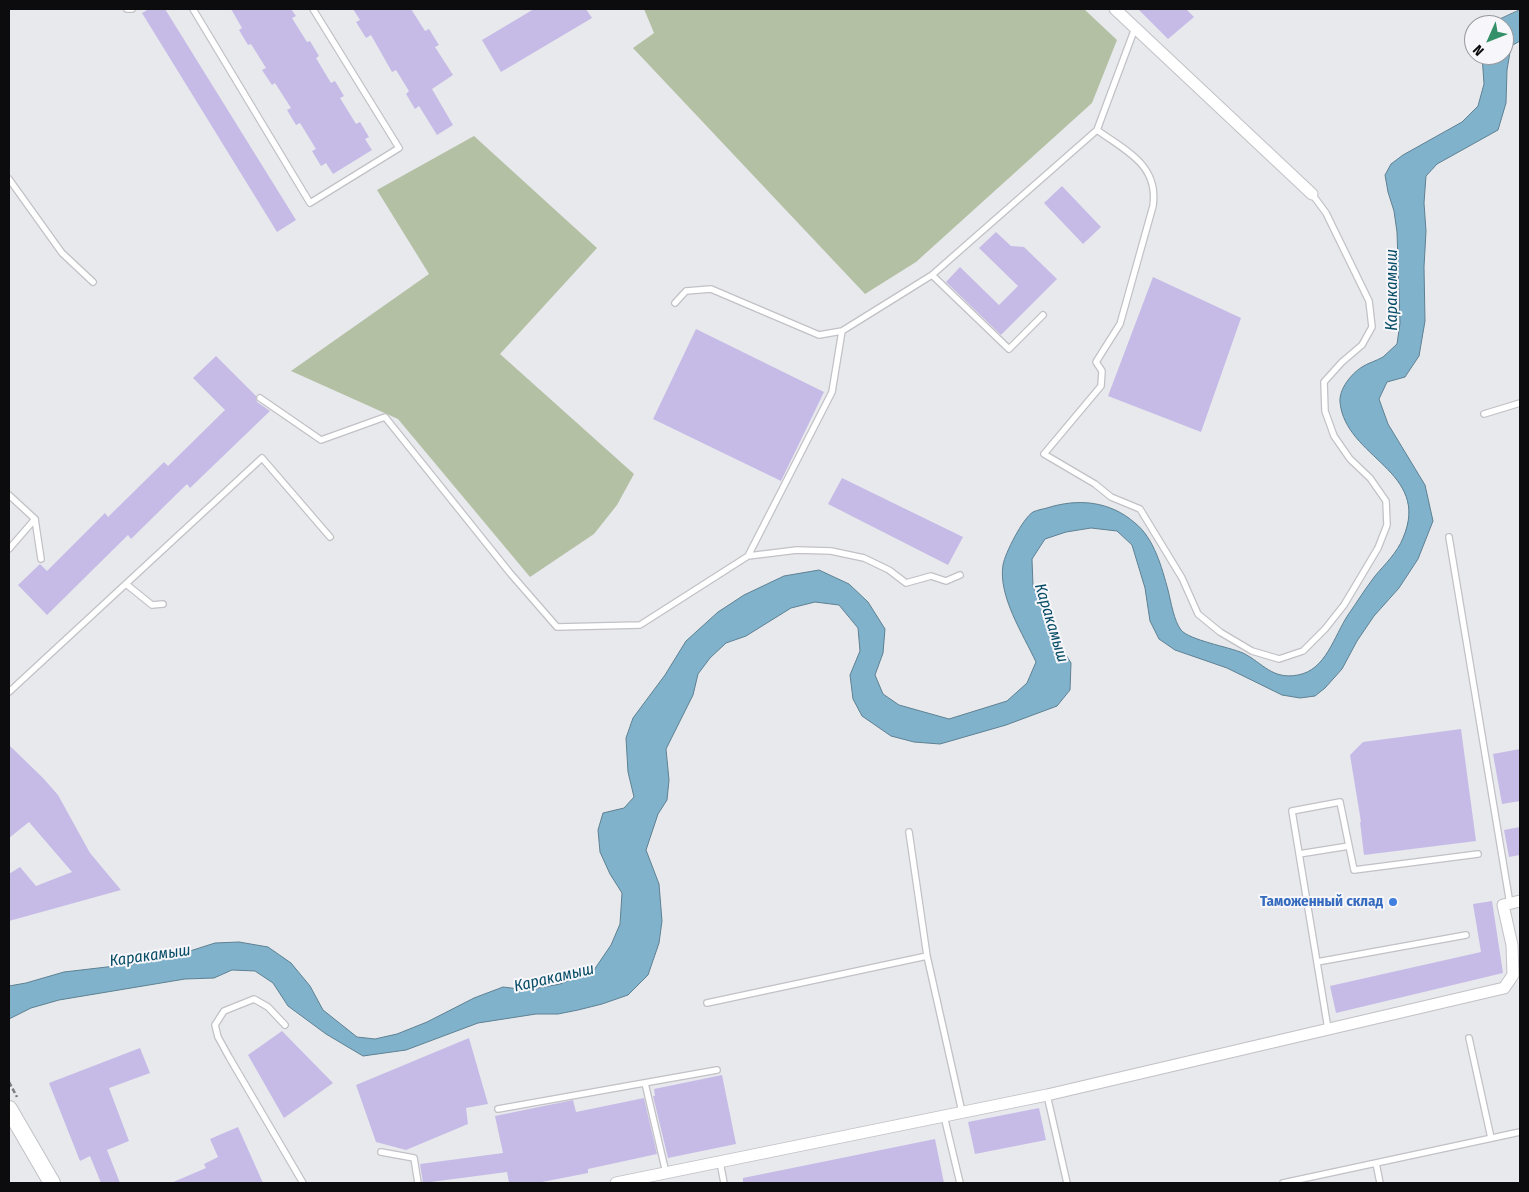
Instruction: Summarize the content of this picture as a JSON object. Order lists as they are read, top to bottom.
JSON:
{
  "water": ["Каракамыш"],
  "places": ["Таможенный склад"],
  "north": "bottom left"
}
